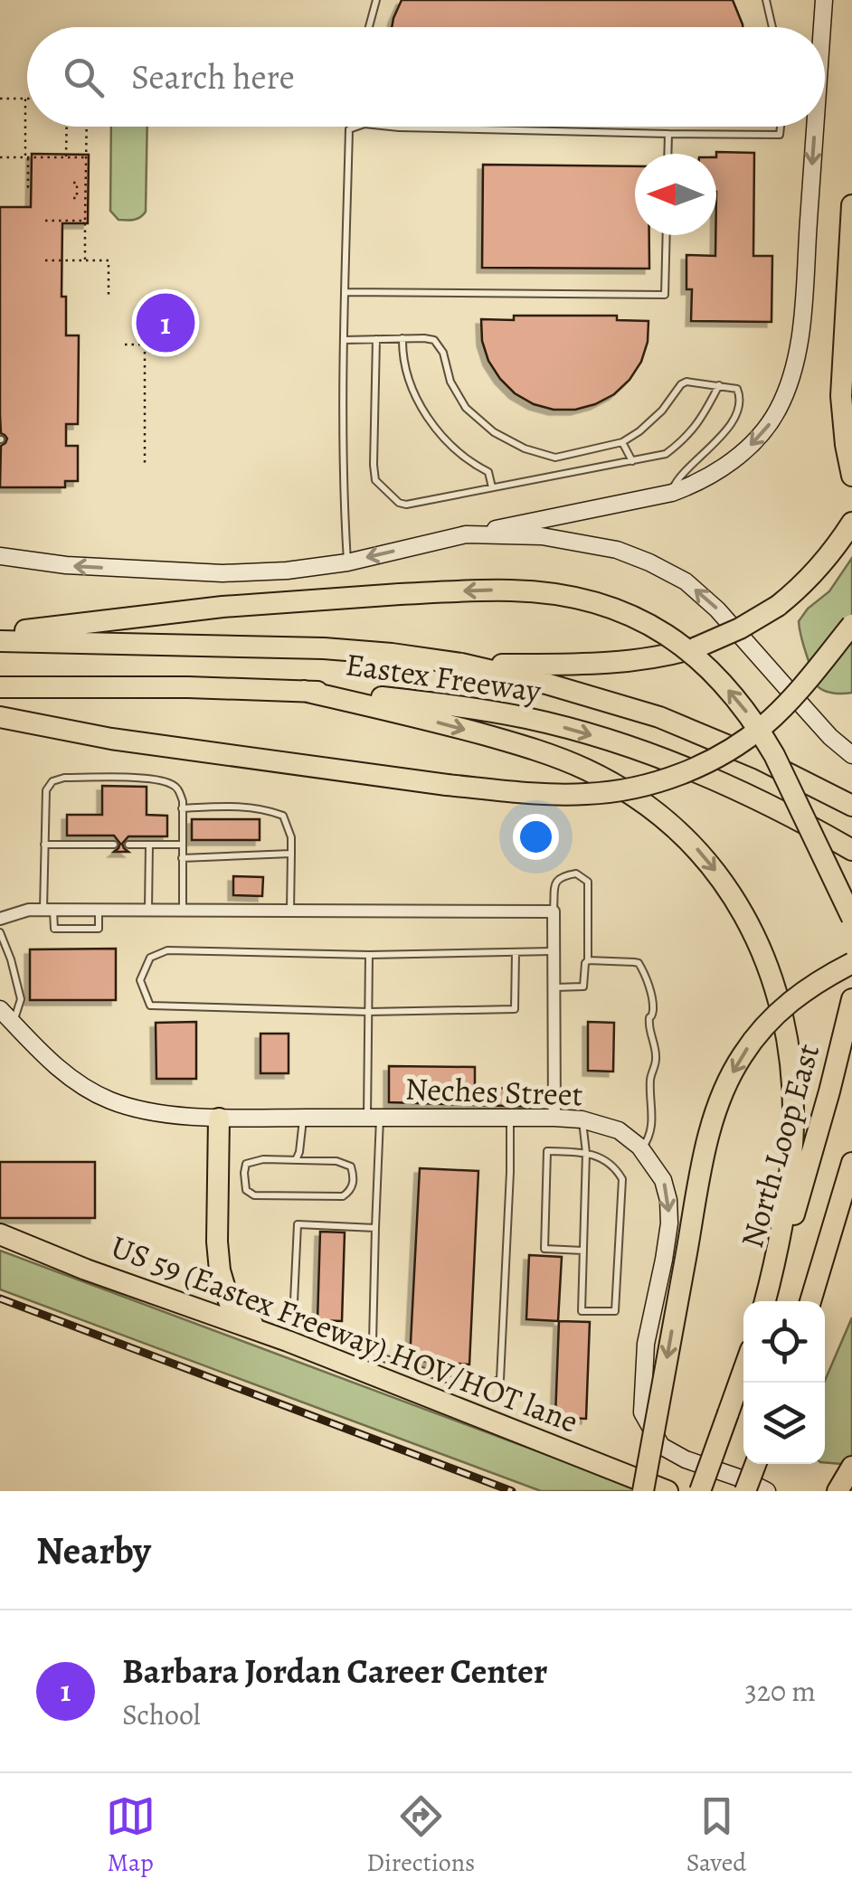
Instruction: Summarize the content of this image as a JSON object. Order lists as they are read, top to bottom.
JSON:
{
  "streets": {
    "highway": ["Eastex Freeway", "North Loop East", "US 59 (Eastex Freeway) HOV/HOT lane"],
    "main road": ["Neches Street"]
  },
  "north": "left",
  "page": {
    "search": "Search here",
    "pins": "1",
    "heading": "Nearby",
    "list": [
      {
        "mark": "1",
        "name": "Barbara Jordan Career Center",
        "note": "School",
        "value": "320 m"
      }
    ],
    "nav": ["Map", "Directions", "Saved"]
  }
}
